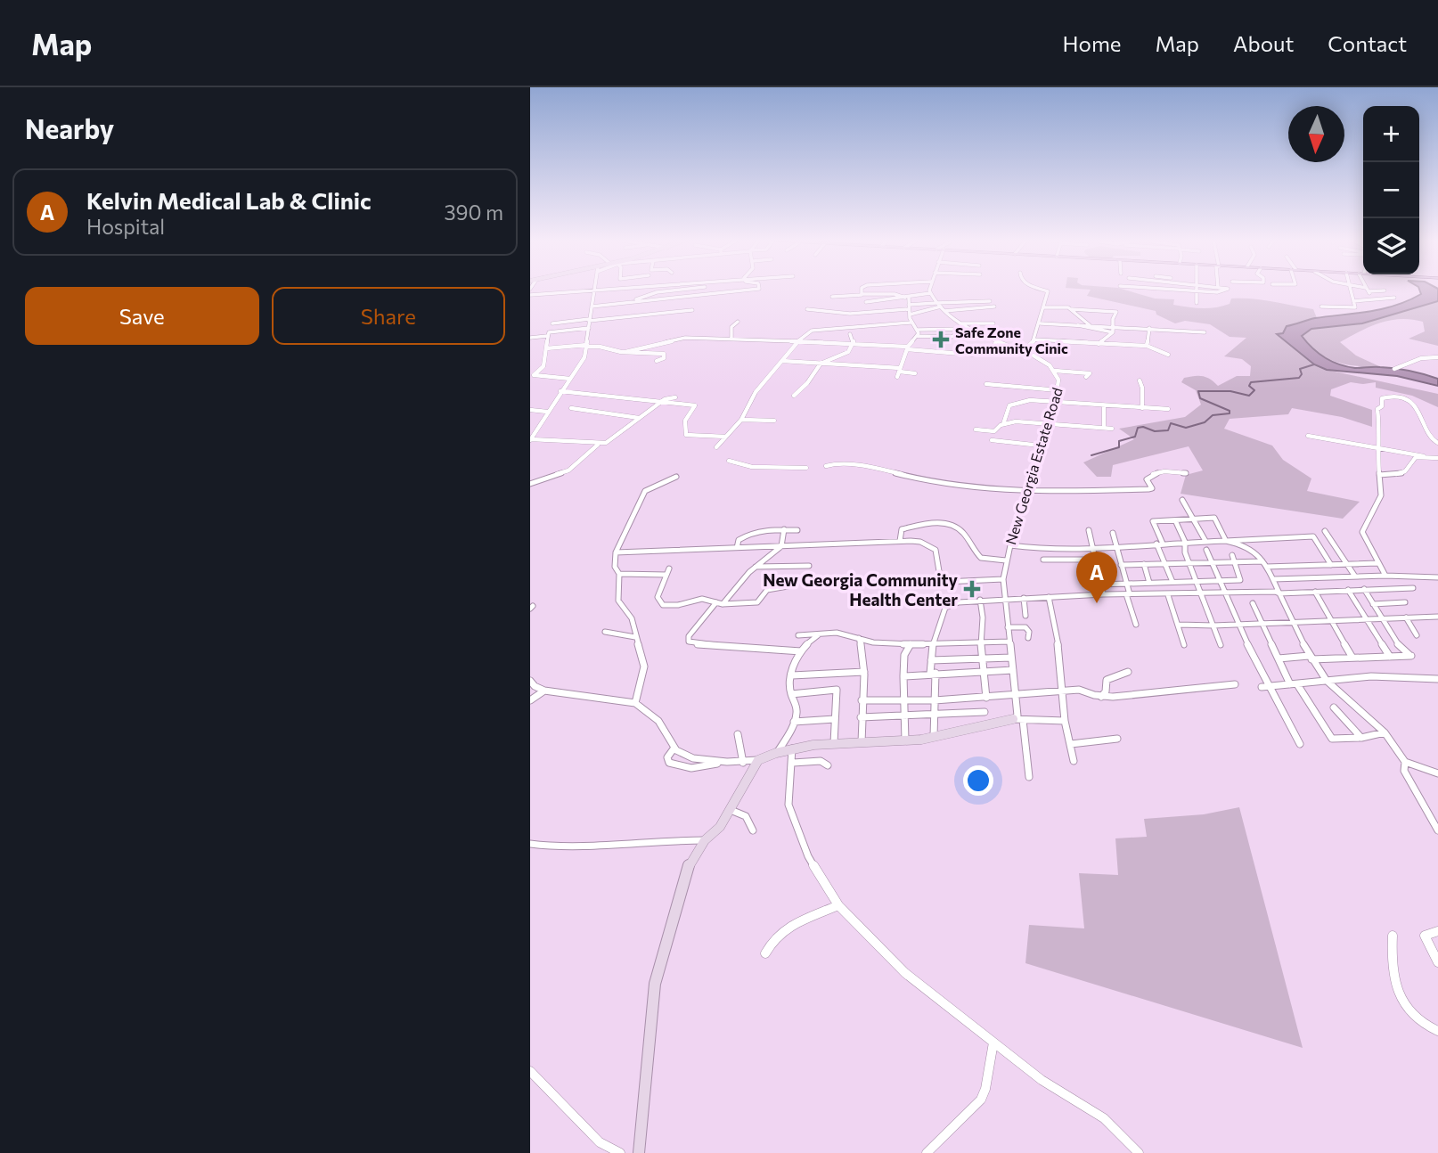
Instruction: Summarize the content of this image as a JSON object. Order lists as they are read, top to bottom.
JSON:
{
  "streets": {
    "street": ["New Georgia Estate Road"]
  },
  "places": {
    "health": ["Safe Zone Community Cinic", "New Georgia Community Health Center"]
  },
  "north": "bottom",
  "page": {
    "header": "Map",
    "nav": [
      "Home",
      "Map",
      "About",
      "Contact"
    ],
    "heading": "Nearby",
    "map_buttons": ["+", "−"],
    "list": [
      {
        "mark": "A",
        "name": "Kelvin Medical Lab & Clinic",
        "note": "Hospital",
        "value": "390 m"
      }
    ],
    "buttons": ["Save", "Share"],
    "pins": "A"
  }
}
